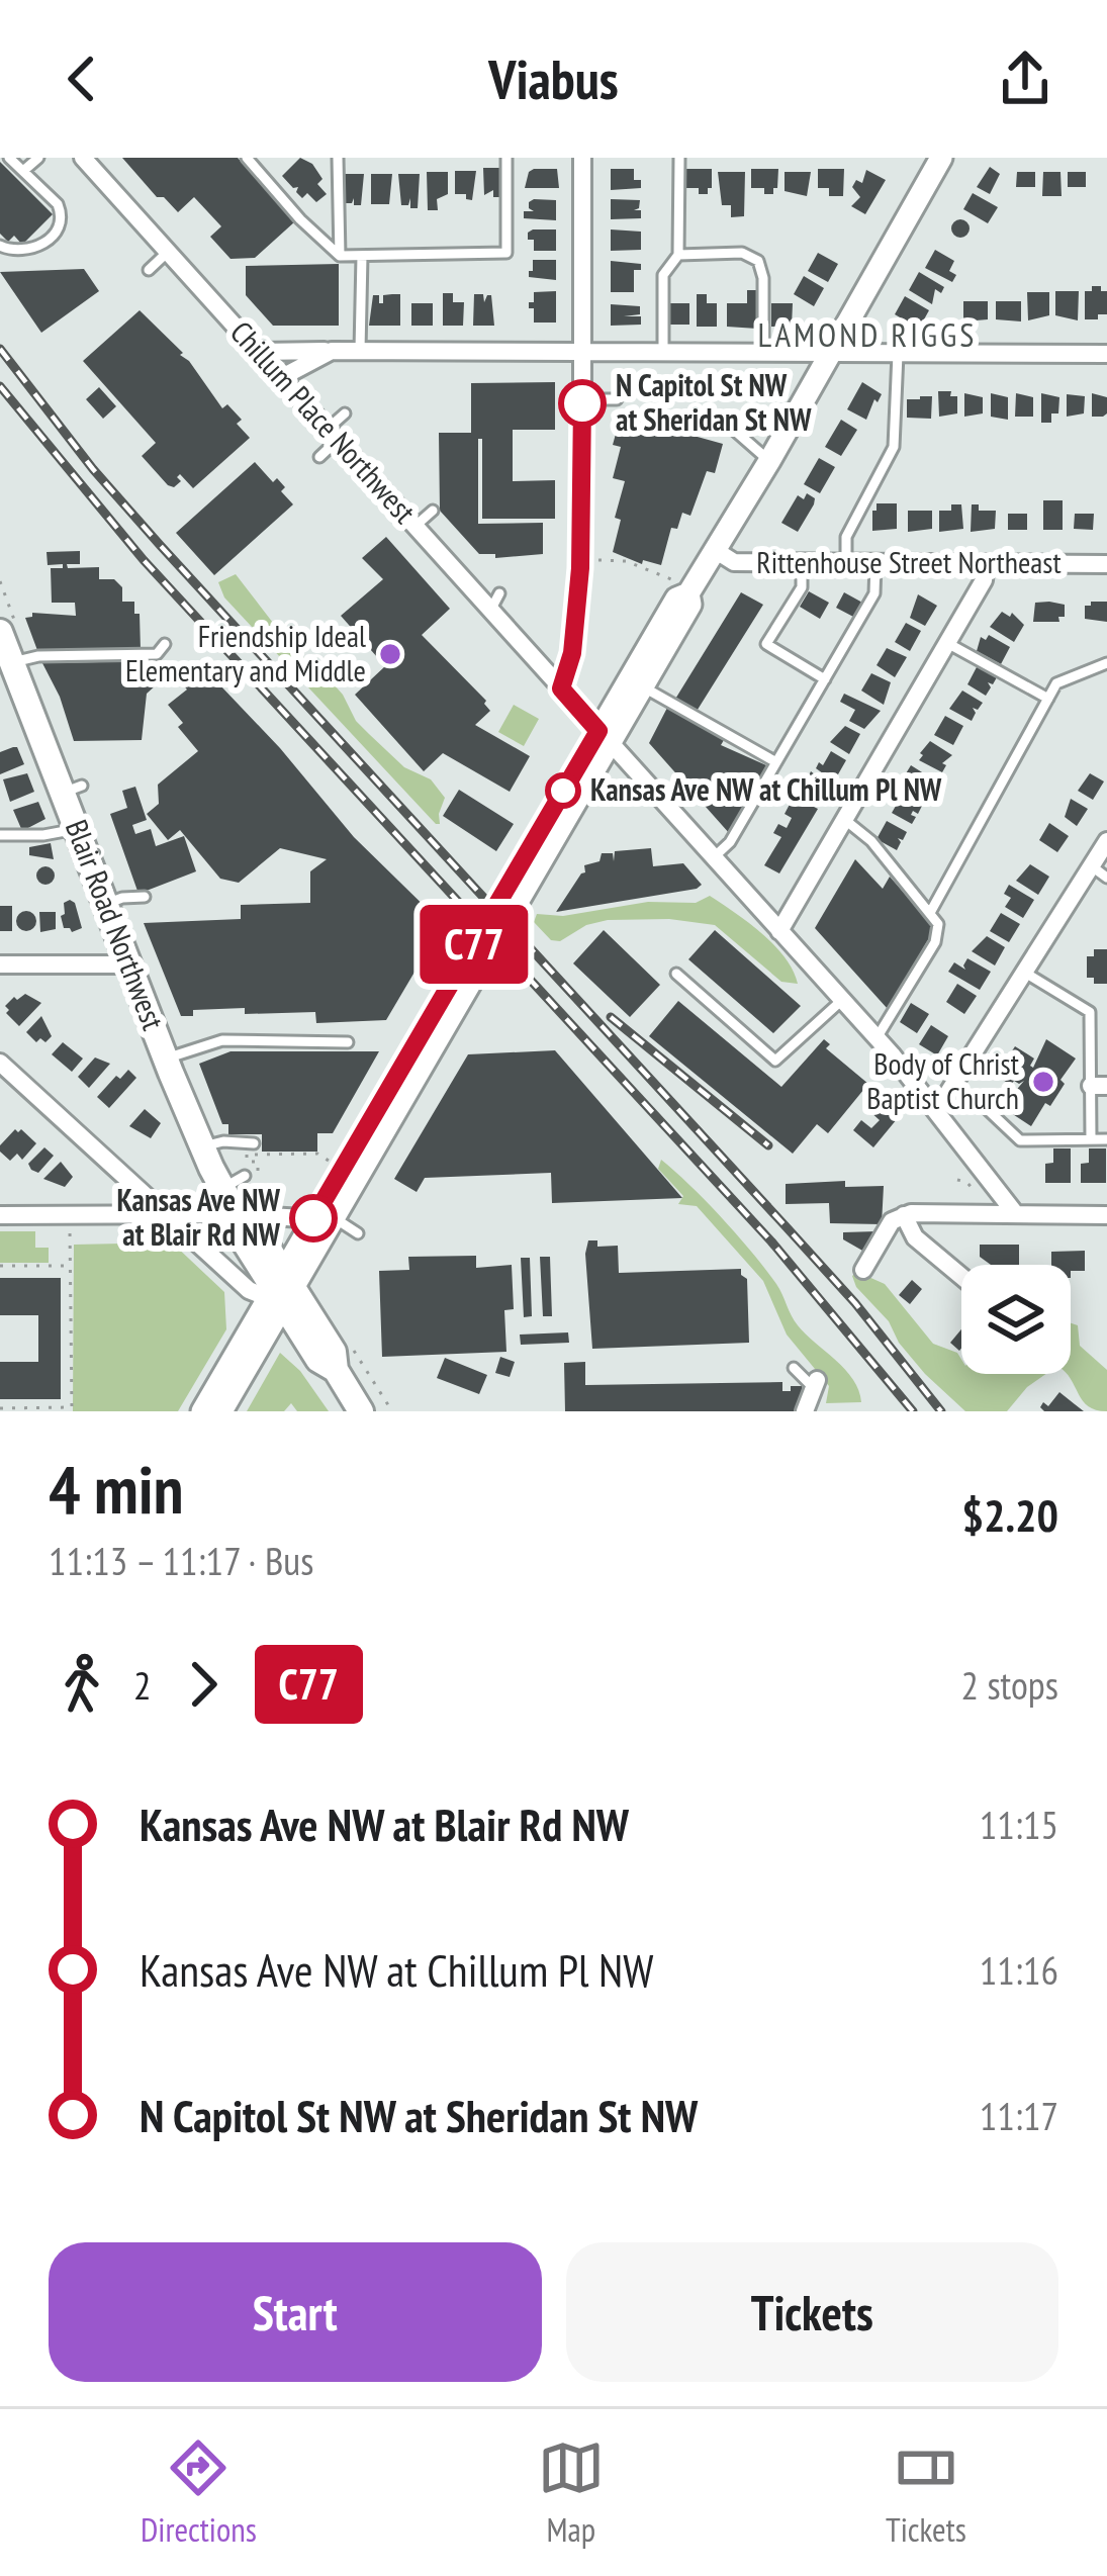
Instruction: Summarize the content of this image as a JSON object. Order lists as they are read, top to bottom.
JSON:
{
  "streets": {
    "main road": ["Blair Road Northwest"],
    "street": ["Chillum Place Northwest", "Rittenhouse Street Northeast"]
  },
  "districts": ["LAMOND RIGGS"],
  "places": [
    "N Capitol St NW at Sheridan St NW",
    "Friendship Ideal Elementary and Middle",
    "Kansas Ave NW at Chillum Pl NW",
    "Body of Christ Baptist Church",
    "Kansas Ave NW at Blair Rd NW"
  ],
  "lines": ["bus line C77"],
  "page": {
    "header": "Viabus",
    "on_map": "C77",
    "heading": ["4 min", "11:13 – 11:17 · Bus", "$2.20"],
    "legs": ["2", "C77", "2 stops"],
    "list": [
      {
        "name": "Kansas Ave NW at Blair Rd NW",
        "value": "11:15"
      },
      {
        "name": "Kansas Ave NW at Chillum Pl NW",
        "value": "11:16"
      },
      {
        "name": "N Capitol St NW at Sheridan St NW",
        "value": "11:17"
      }
    ],
    "buttons": ["Start", "Tickets"],
    "tabs": ["Directions", "Map", "Tickets"]
  }
}
